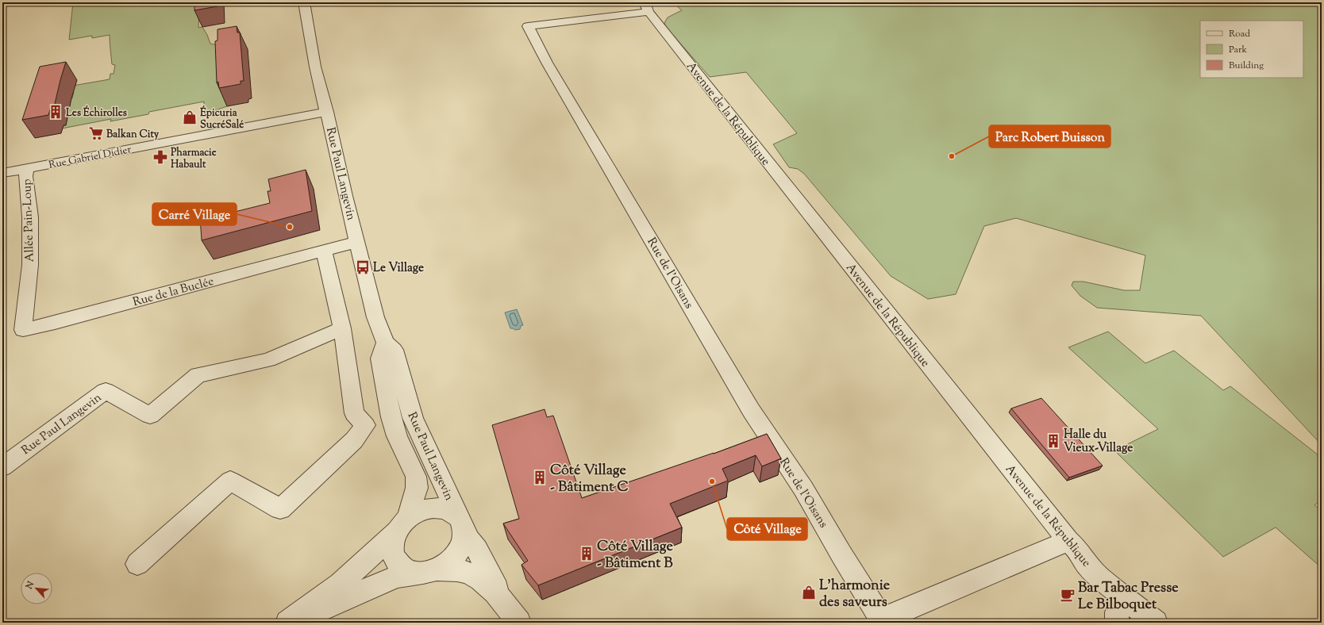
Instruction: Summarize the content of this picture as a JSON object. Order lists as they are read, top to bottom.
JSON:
{
  "streets": {
    "street": [
      "Avenue de la République",
      "Rue Gabriel Didier",
      "Rue Paul Langevin",
      "Allée Pain-Loup",
      "Rue de l'Oisans",
      "Rue de la Buclée"
    ]
  },
  "crossings": [
    ["Avenue de la République", "Rue de l'Oisans"],
    ["Rue Gabriel Didier", "Rue Paul Langevin"],
    ["Rue Gabriel Didier", "Allée Pain-Loup"],
    ["Rue Paul Langevin", "Rue de la Buclée"],
    ["Allée Pain-Loup", "Rue de la Buclée"]
  ],
  "places": {
    "building": [
      "Les Échirolles",
      "Halle du Vieux-Village",
      "Côté Village - Bâtiment C",
      "Côté Village - Bâtiment B"
    ],
    "shop": ["Épicuria SucréSalé", "L'harmonie des saveurs"],
    "supermarket": ["Balkan City"],
    "other": ["Parc Robert Buisson", "Carré Village", "Côté Village"],
    "pharmacy": ["Pharmacie Habault"],
    "bus stop": ["Le Village"],
    "cafe": ["Bar Tabac Presse Le Bilboquet"]
  },
  "legend": ["Road", "Park", "Building"],
  "north": "top left"
}
